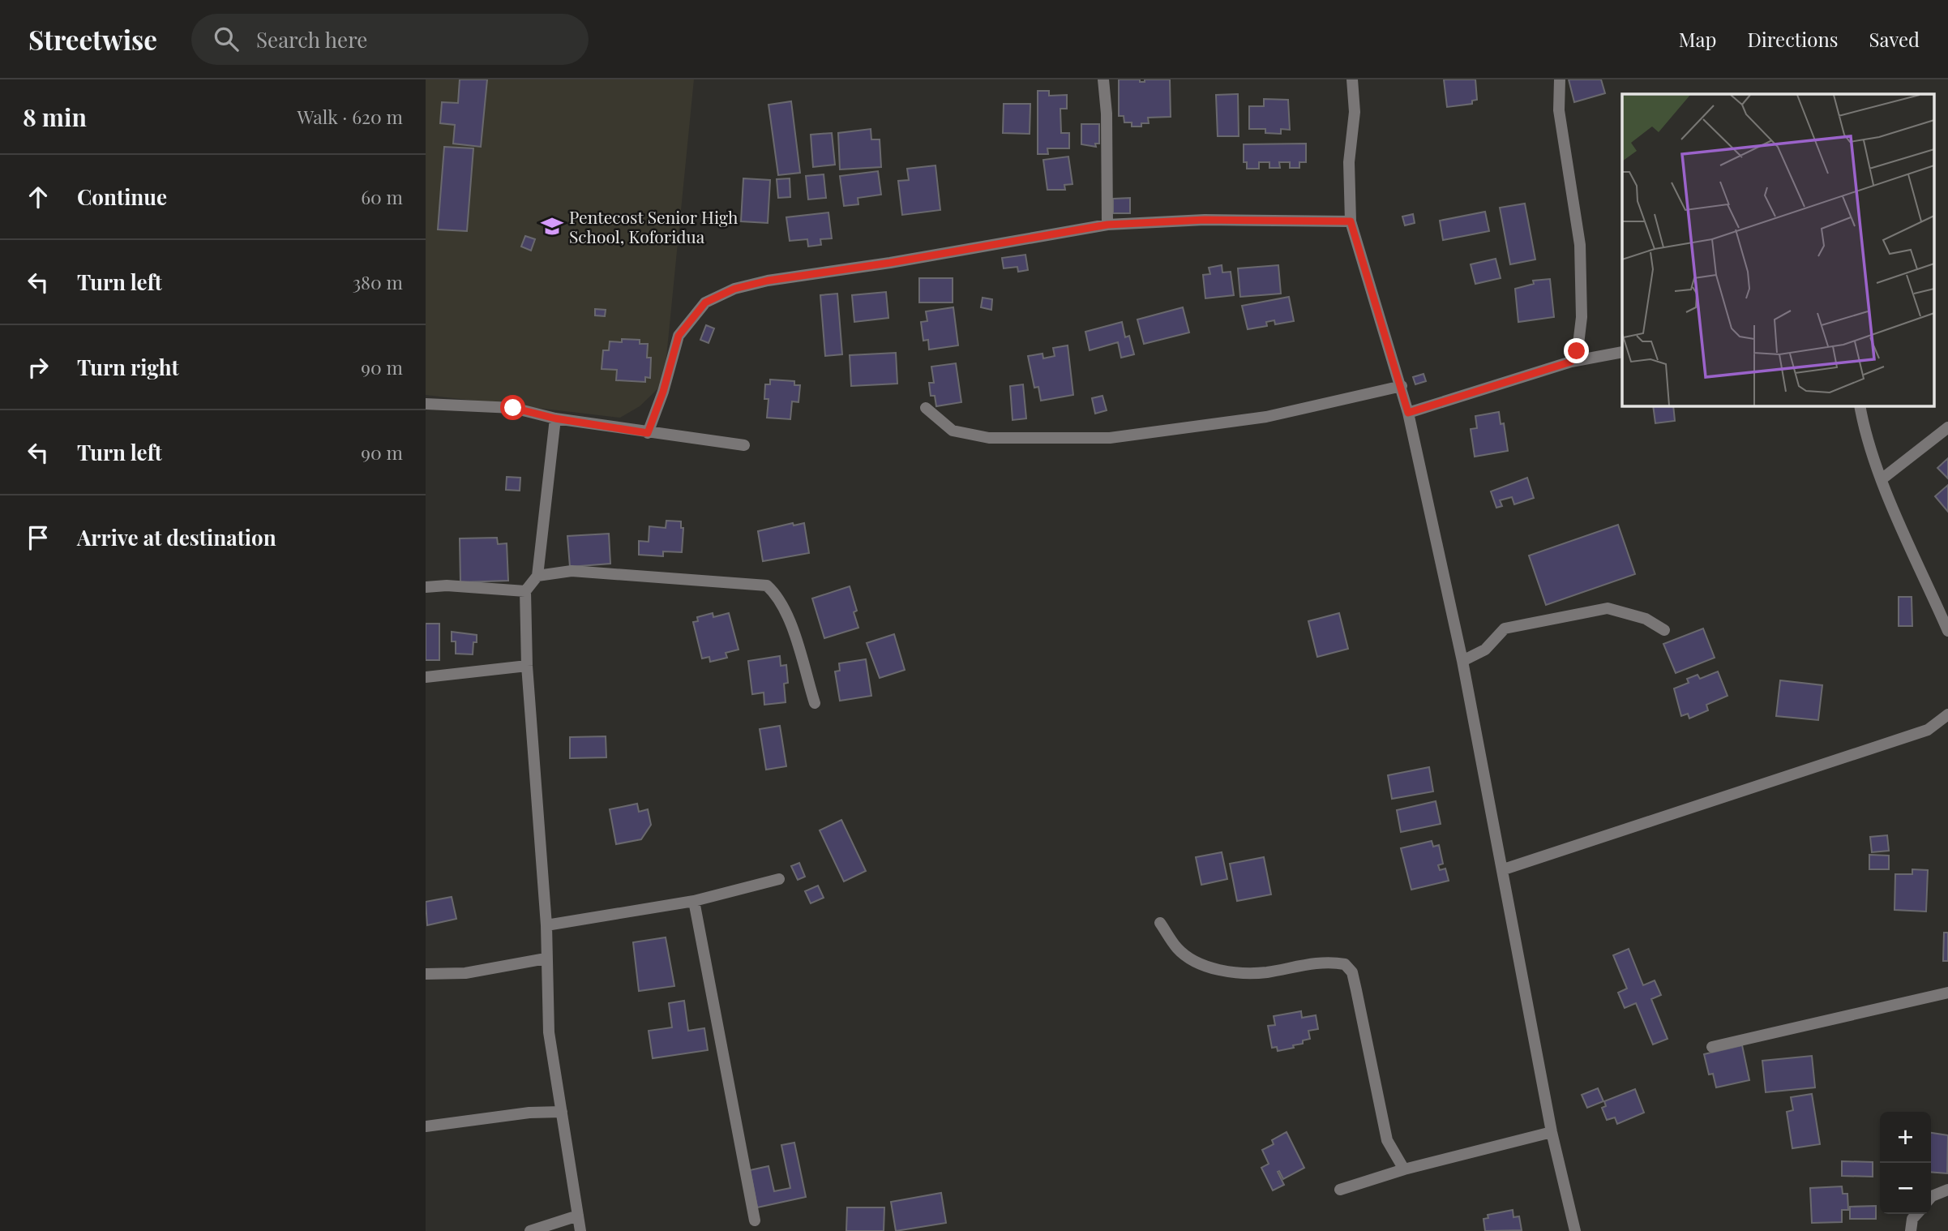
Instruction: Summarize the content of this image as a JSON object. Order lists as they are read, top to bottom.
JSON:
{
  "places": {
    "school or university": ["Pentecost Senior High School, Koforidua"]
  },
  "page": {
    "header": "Streetwise",
    "search": "Search here",
    "nav": ["Map", "Directions", "Saved"],
    "heading": ["8 min", "Walk · 620 m"],
    "list": [
      ["Continue", "60 m"],
      ["Turn left", "380 m"],
      ["Turn right", "90 m"],
      ["Turn left", "90 m"],
      "Arrive at destination"
    ],
    "map_buttons": ["+", "−"]
  }
}
